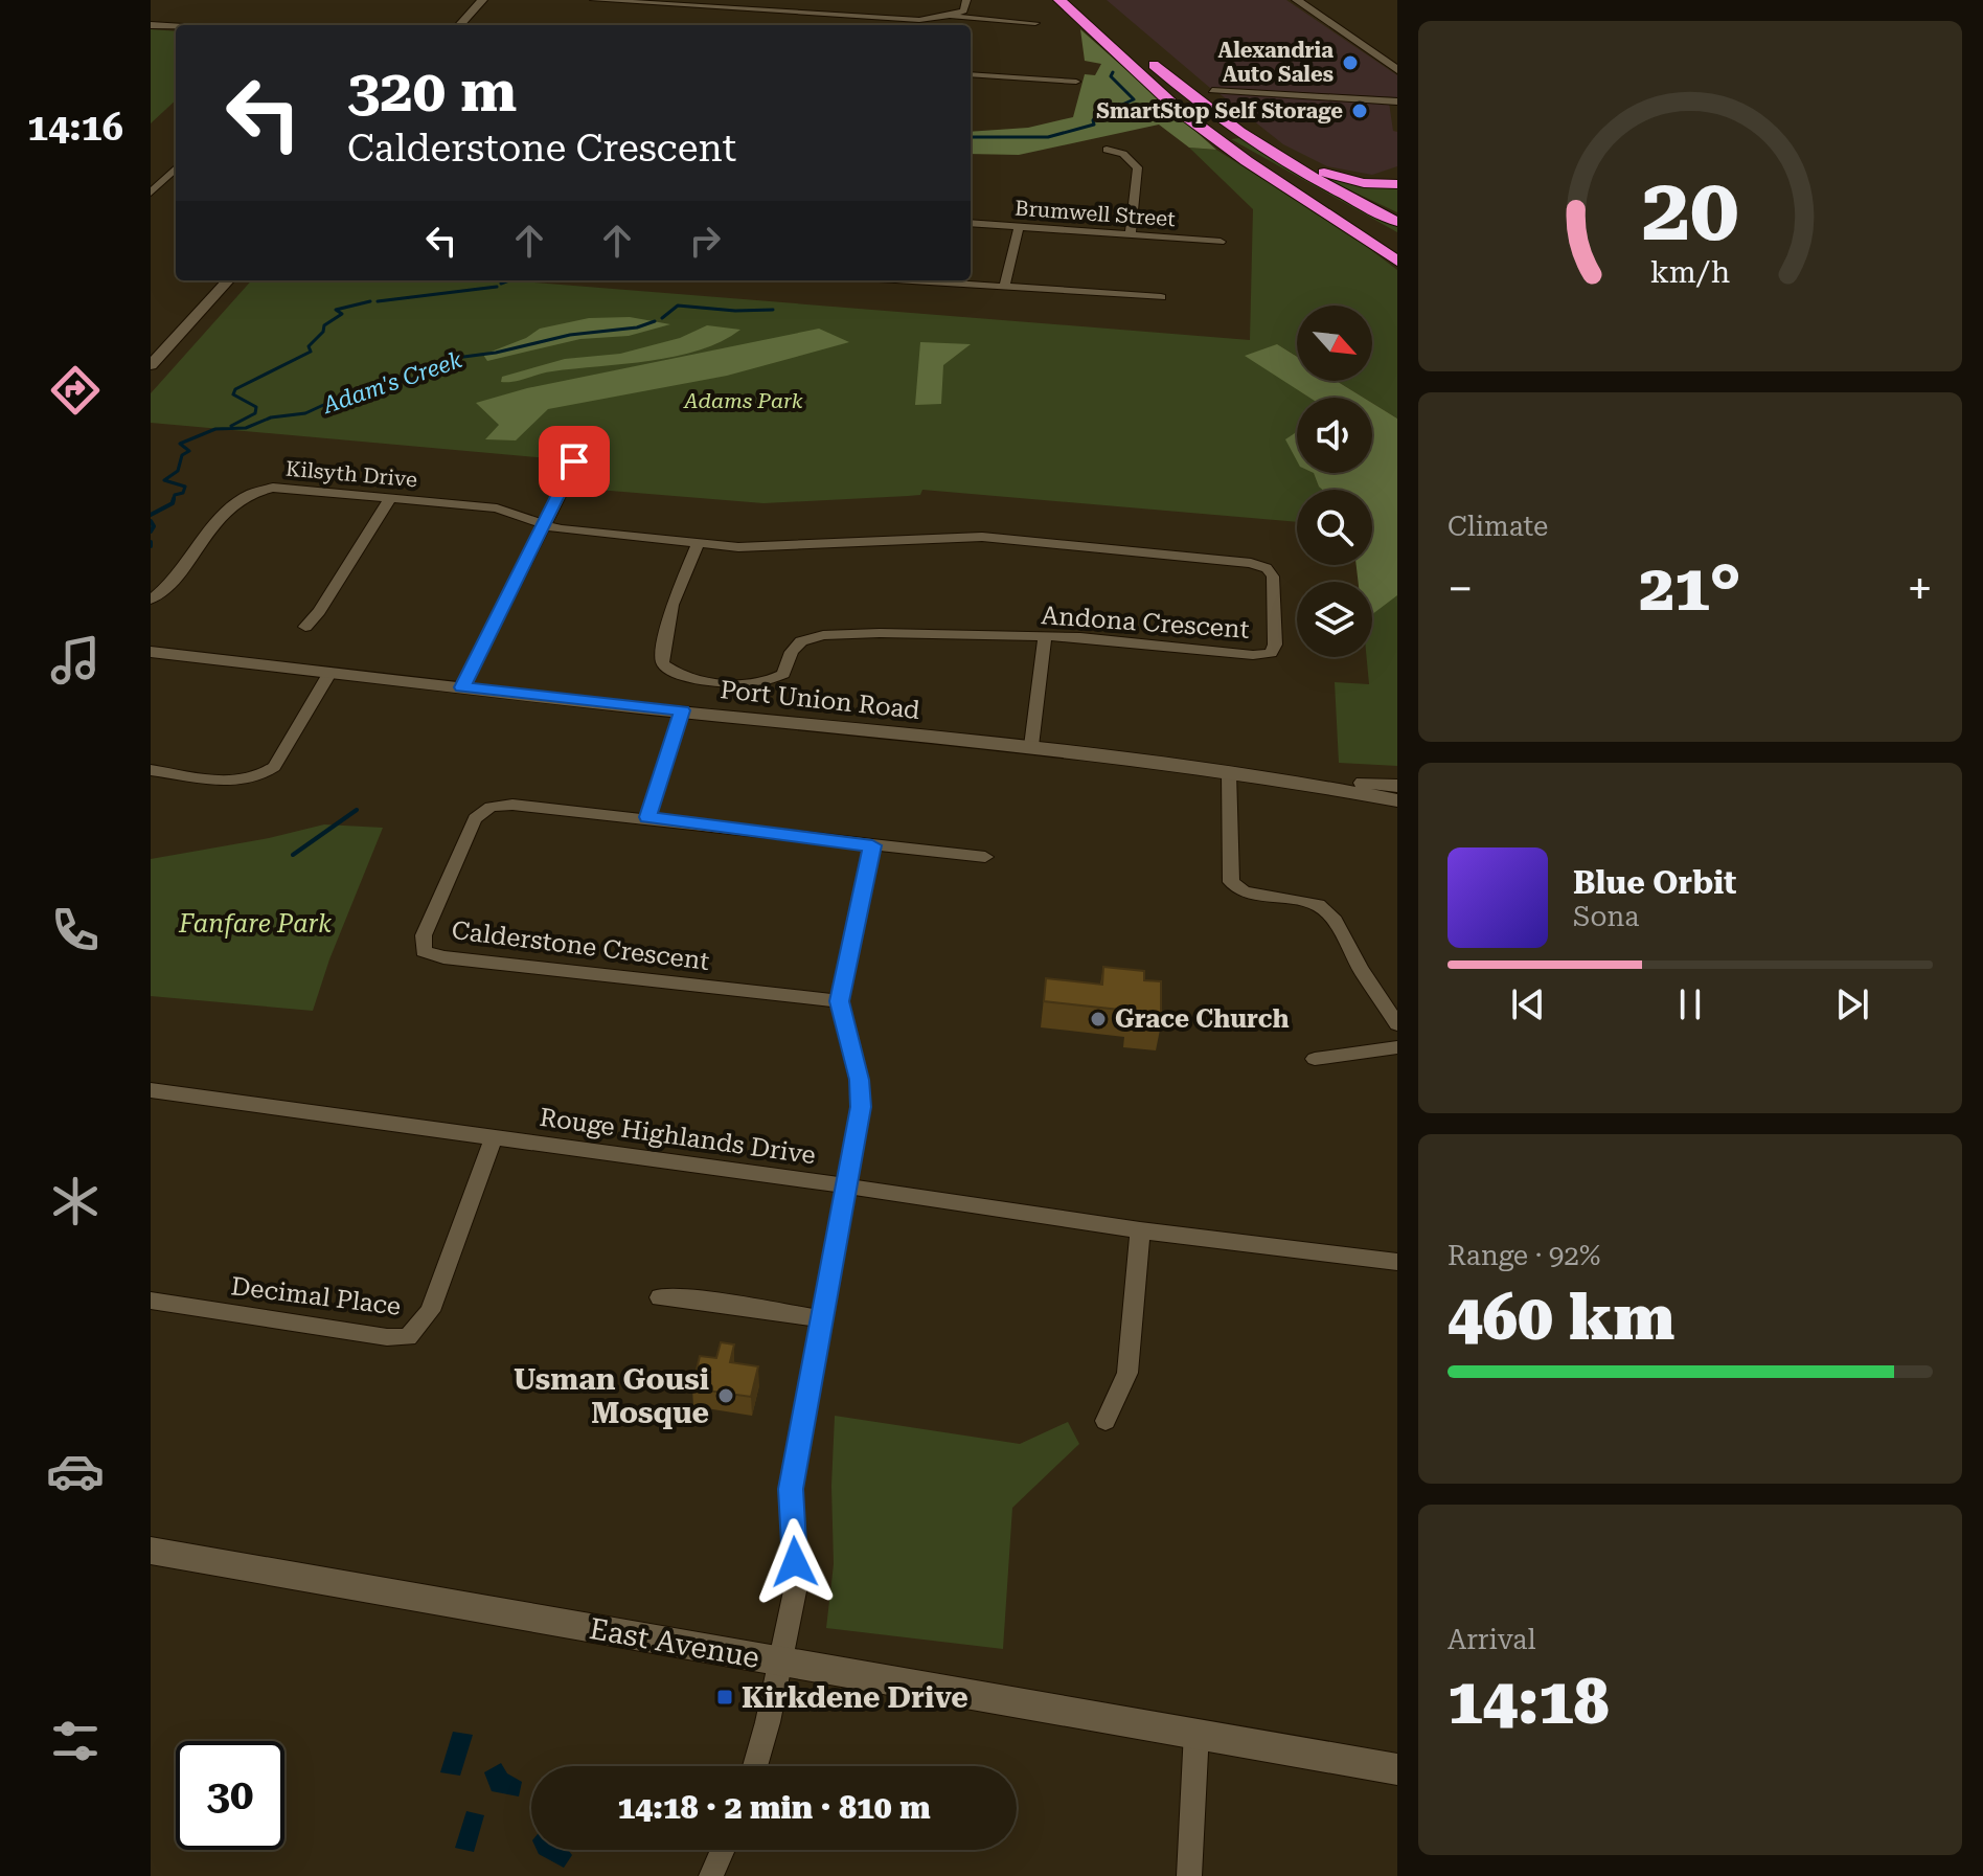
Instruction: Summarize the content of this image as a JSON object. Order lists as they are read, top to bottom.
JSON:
{
  "streets": {
    "street": [
      "Brumwell Street",
      "Kilsyth Drive",
      "Andona Crescent",
      "Port Union Road",
      "Calderstone Crescent",
      "Rouge Highlands Drive",
      "Decimal Place",
      "East Avenue"
    ]
  },
  "crossings": [
    ["Kilsyth Drive", "Andona Crescent"],
    ["Rouge Highlands Drive", "Decimal Place"]
  ],
  "water": ["Adam's Creek"],
  "parks": ["Adams Park", "Fanfare Park"],
  "places": {
    "other": [
      "Alexandria Auto Sales",
      "SmartStop Self Storage",
      "Grace Church",
      "Usman Gousi Mosque"
    ],
    "transit": ["Kirkdene Drive"]
  },
  "north": "bottom right",
  "page": {
    "tabs": "14:16",
    "turn": ["320 m", "Calderstone Crescent"],
    "tile": [
      "Climate",
      ["Range · 92%", "460 km"],
      ["Arrival", "14:18"]
    ],
    "heat": ["−", "21°", "+"],
    "song": ["Blue Orbit", "Sona"],
    "limit": "30",
    "trip": "14:18 · 2 min · 810 m",
    "gauge": ["20", "km/h"]
  }
}
